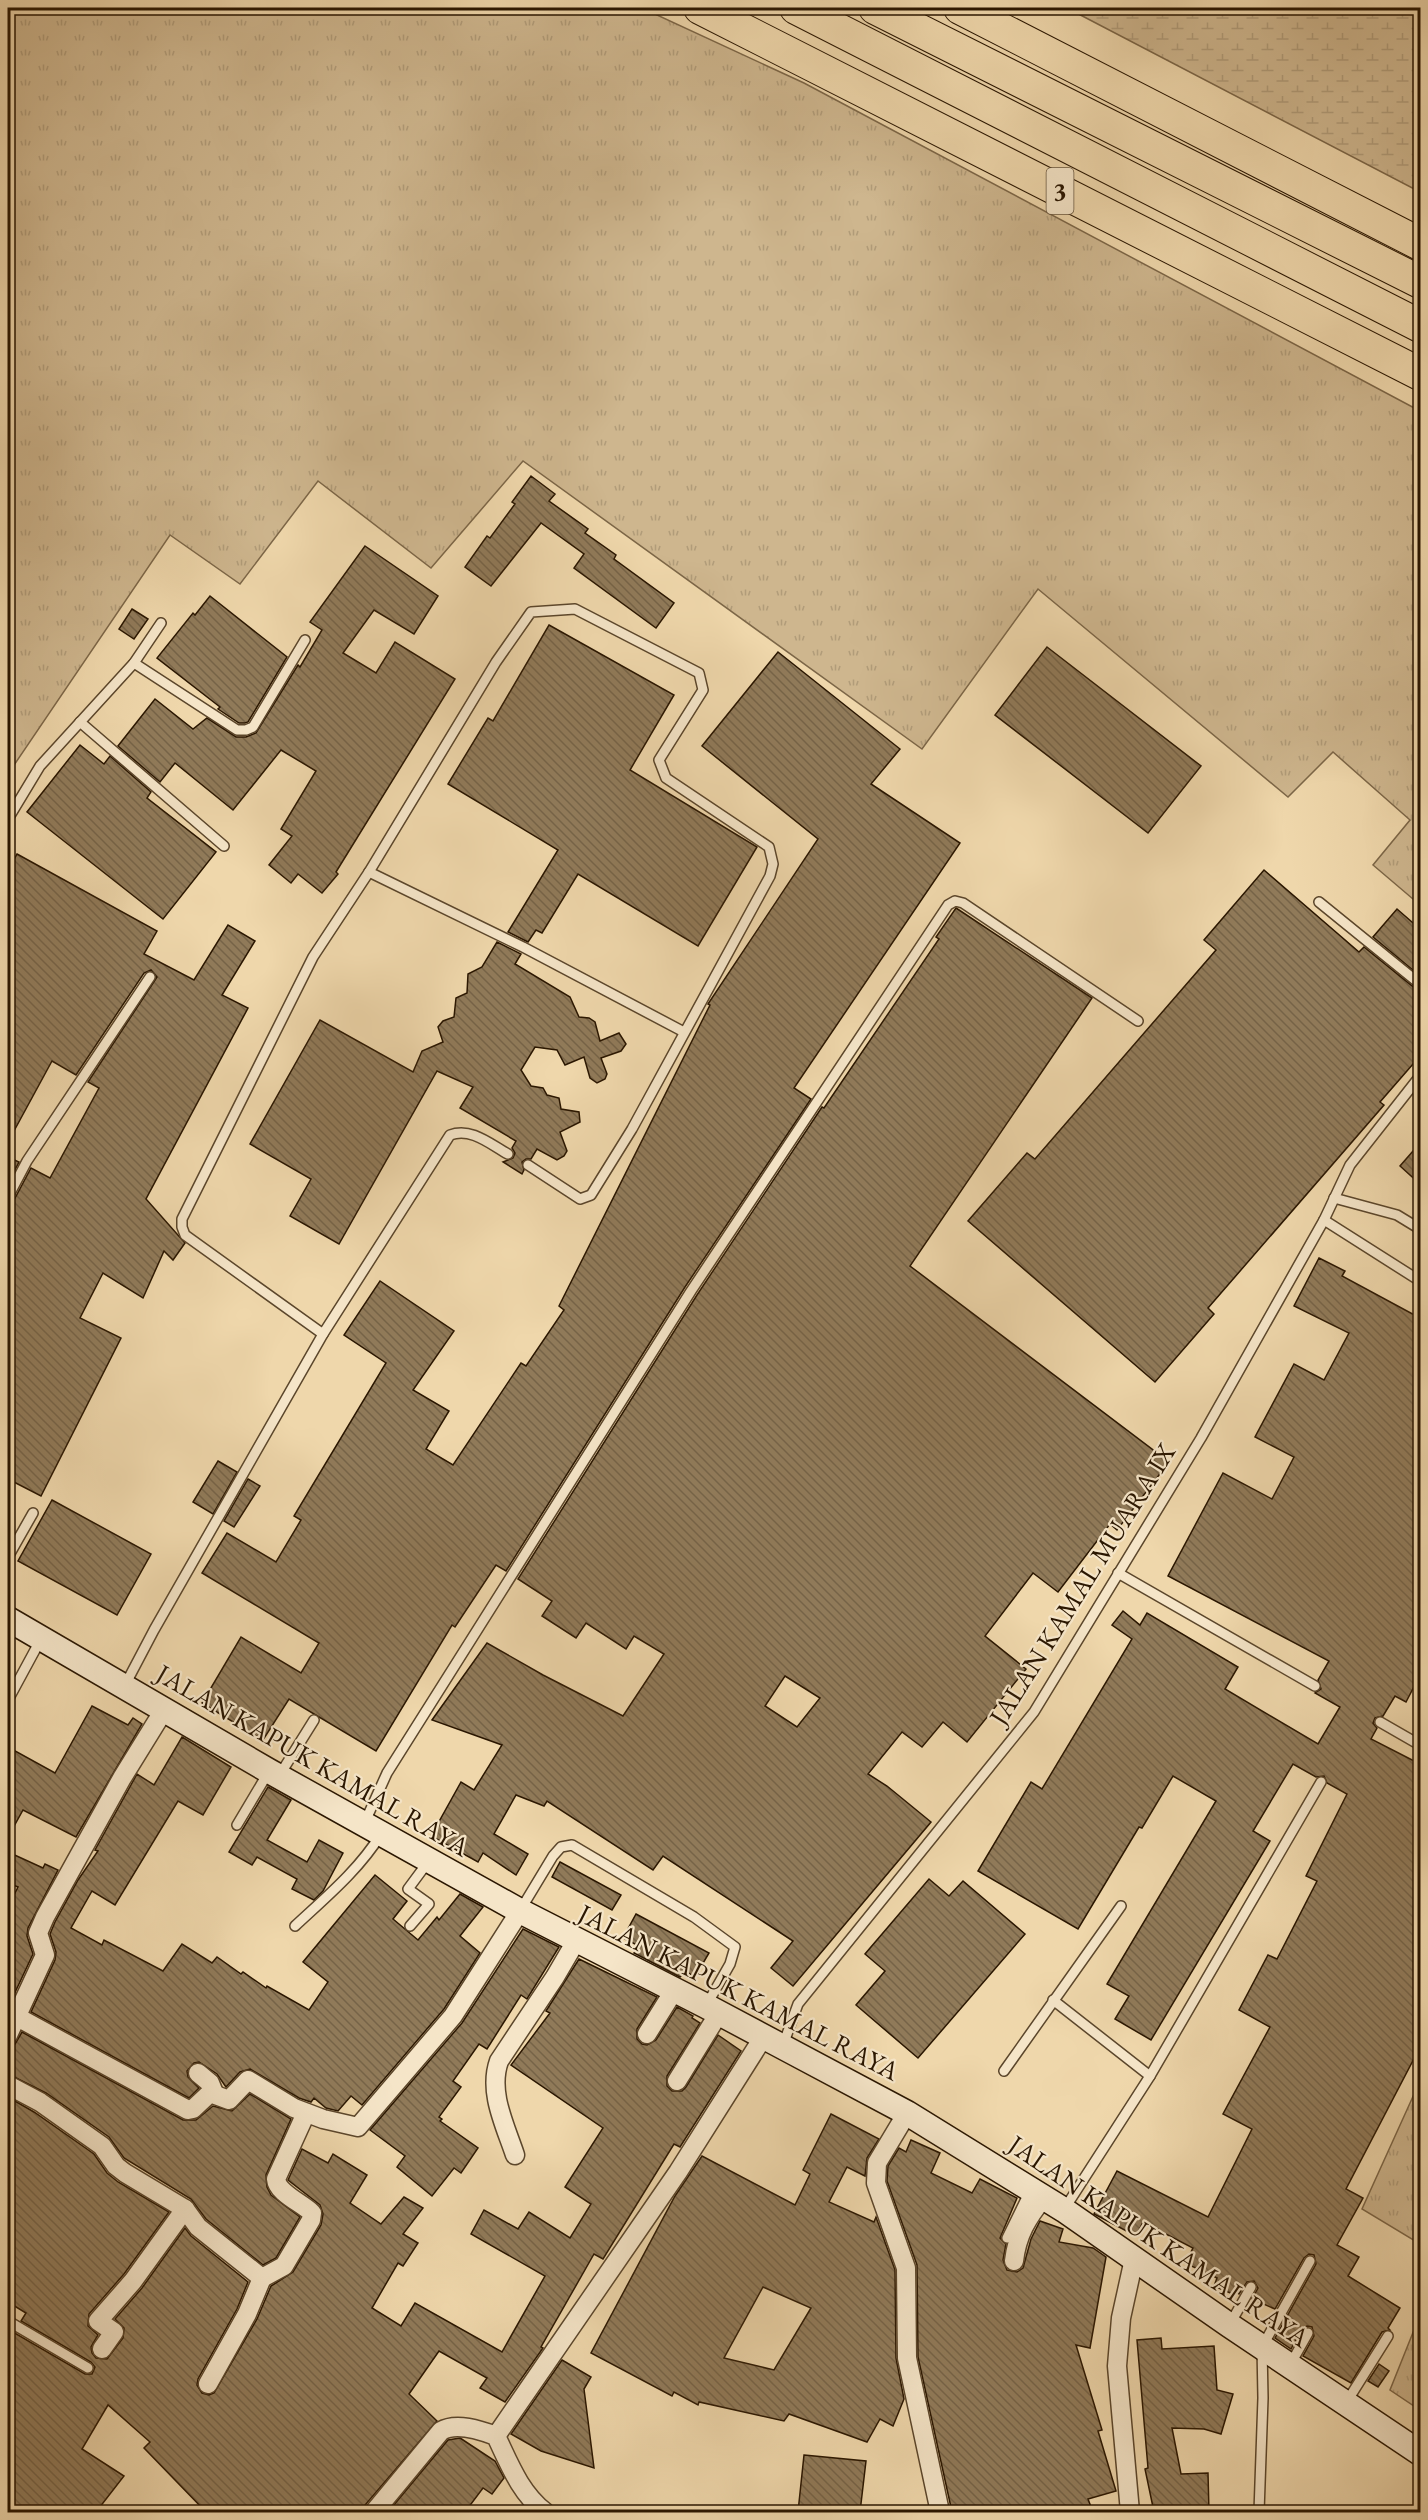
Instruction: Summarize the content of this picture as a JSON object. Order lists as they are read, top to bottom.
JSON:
{
  "streets": {
    "highway": ["3"],
    "main road": ["JALAN KAPUK KAMAL RAYA"],
    "lane": ["JALAN KAMAL MUARA IX"]
  },
  "crossings": [
    ["JALAN KAMAL MUARA IX", "JALAN KAPUK KAMAL RAYA"]
  ]
}
